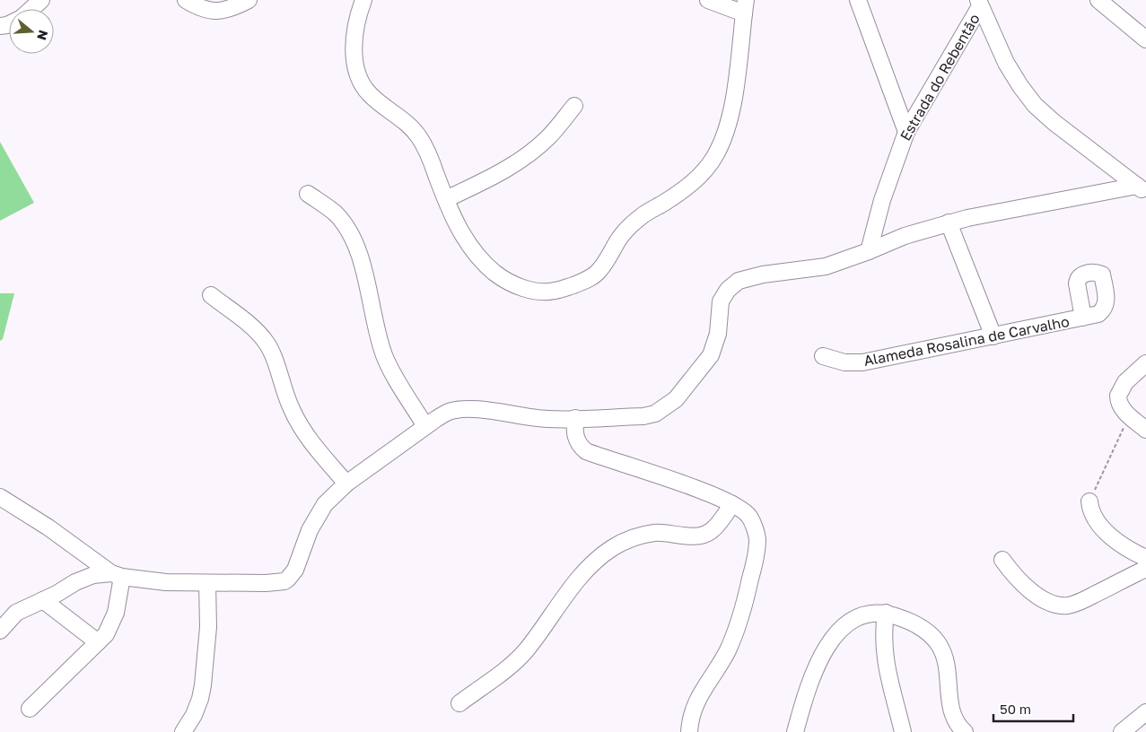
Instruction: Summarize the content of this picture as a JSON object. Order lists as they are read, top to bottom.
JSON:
{
  "streets": {
    "street": ["Estrada do Rebentão", "Alameda Rosalina de Carvalho"]
  },
  "scale_bar": "50 m",
  "north": "right"
}
